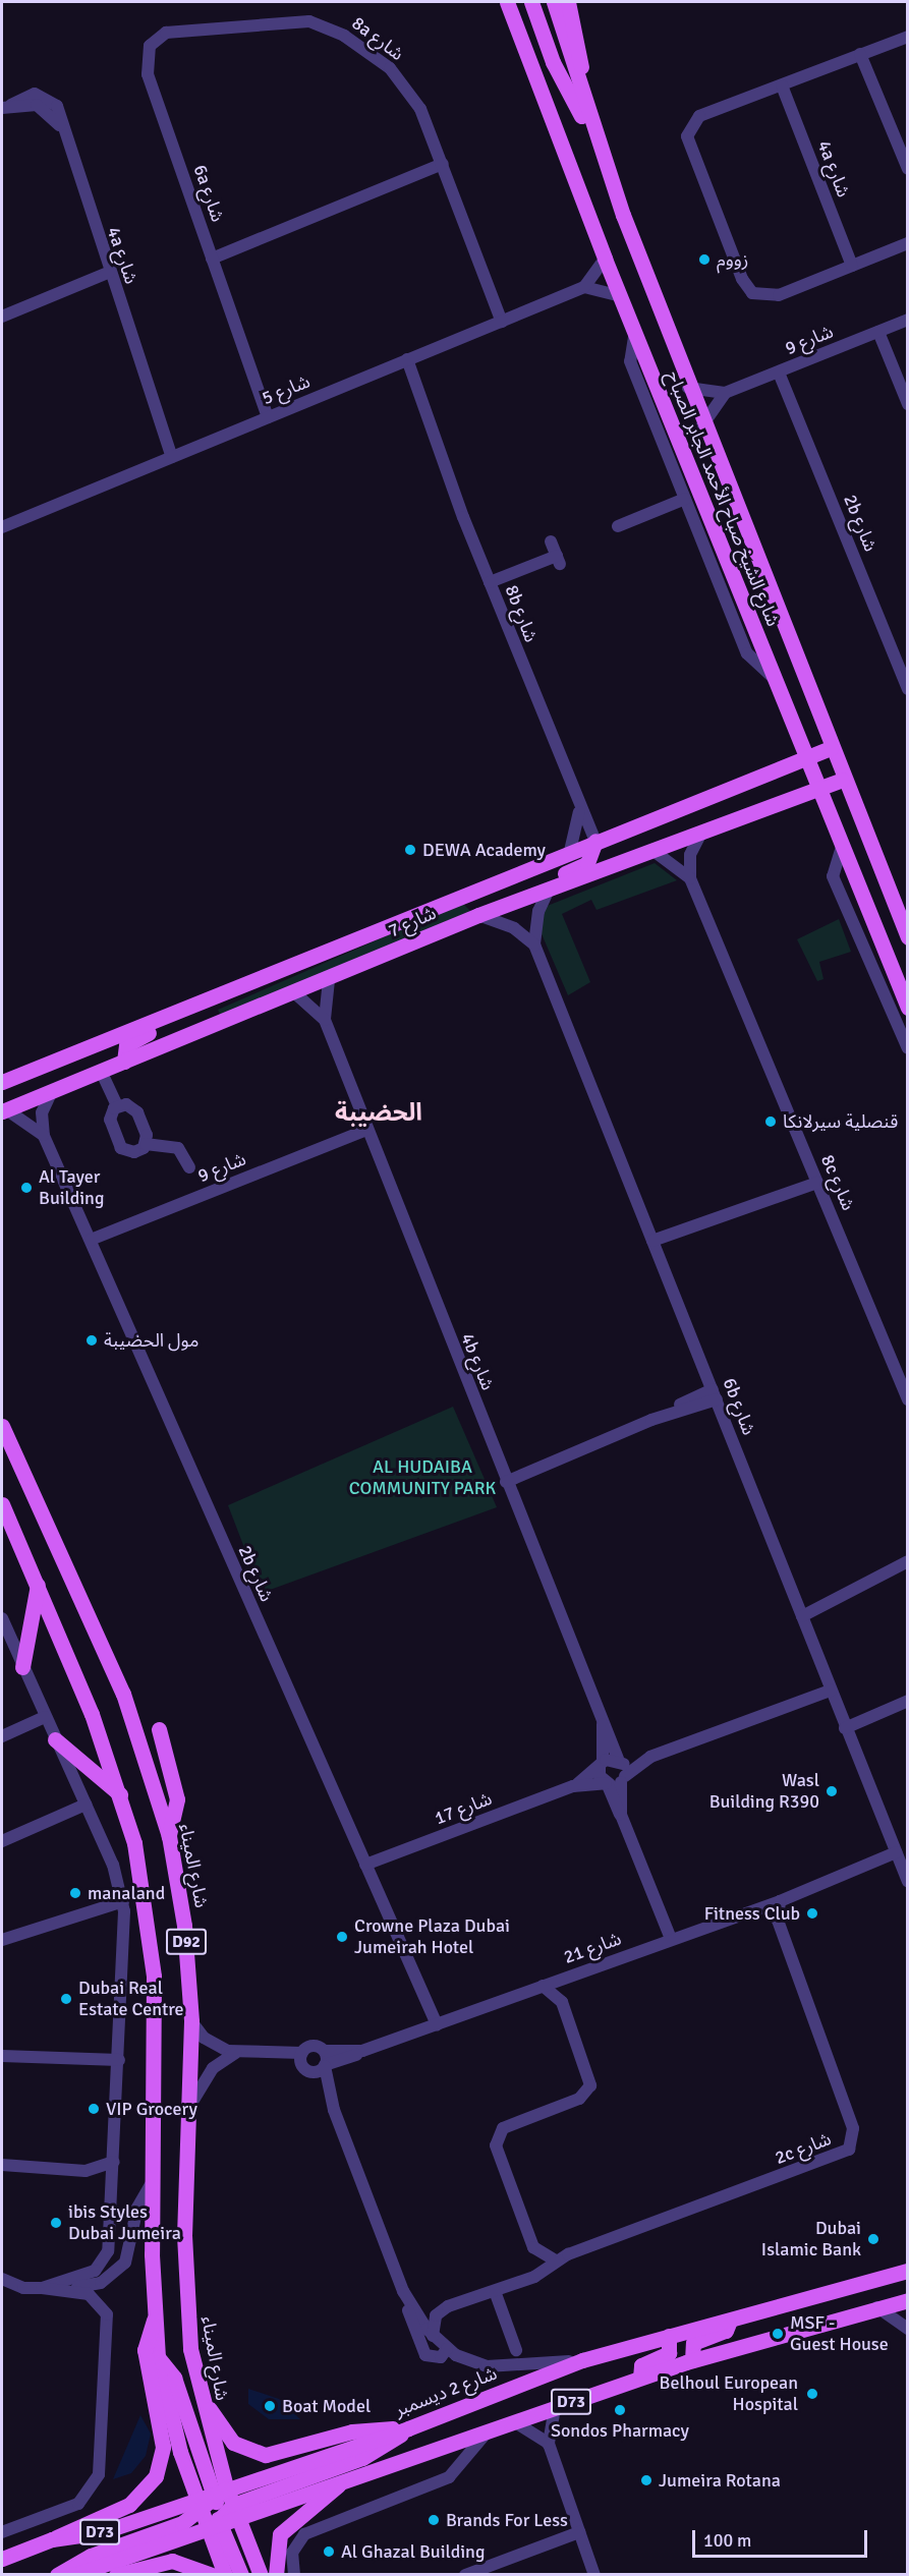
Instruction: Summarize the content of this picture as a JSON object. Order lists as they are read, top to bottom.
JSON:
{
  "streets": {
    "main road": [
      "شارع الشيخ صباح الأحمد الجابر الصباح",
      "شارع 7",
      "شارع الميناء",
      "D92",
      "شارع 2 ديسمبر",
      "D73"
    ],
    "street": [
      "8a شارع",
      "4a شارع",
      "6a شارع",
      "شارع 9",
      "شارع 5",
      "2b شارع",
      "8b شارع",
      "8c شارع",
      "4b شارع",
      "6b شارع",
      "شارع 17",
      "شارع 21",
      "2c شارع"
    ]
  },
  "crossings": [
    ["8a شارع", "6a شارع"],
    ["8a شارع", "شارع 5"],
    ["4a شارع", "شارع 5"],
    ["6a شارع", "شارع 5"],
    ["شارع 9", "شارع الشيخ صباح الأحمد الجابر الصباح"],
    ["شارع 9", "2b شارع"],
    ["شارع 9", "4b شارع"],
    ["شارع 5", "8b شارع"],
    ["شارع الشيخ صباح الأحمد الجابر الصباح", "شارع 7"],
    ["2b شارع", "شارع 7"],
    ["2b شارع", "شارع 17"],
    ["2b شارع", "شارع 21"],
    ["8b شارع", "شارع 7"],
    ["شارع 7", "8c شارع"],
    ["شارع 7", "4b شارع"],
    ["شارع 7", "6b شارع"],
    ["4b شارع", "شارع 17"],
    ["6b شارع", "شارع 21"],
    ["شارع الميناء", "D92"],
    ["شارع الميناء", "شارع 2 ديسمبر"],
    ["D92", "شارع 2 ديسمبر"],
    ["D92", "D73"],
    ["شارع 21", "2c شارع"]
  ],
  "districts": ["الحضيبة"],
  "parks": ["AL HUDAIBA COMMUNITY PARK"],
  "places": [
    "زووم",
    "DEWA Academy",
    "قنصلية سيرلانكا",
    "Al Tayer Building",
    "مول الحضيبة",
    "Wasl Building R390",
    "manaland",
    "Fitness Club",
    "Crowne Plaza Dubai Jumeirah Hotel",
    "Dubai Real Estate Centre",
    "VIP Grocery",
    "ibis Styles Dubai Jumeira",
    "Dubai Islamic Bank",
    "MSF - Guest House",
    "Belhoul European Hospital",
    "Boat Model",
    "Sondos Pharmacy",
    "Jumeira Rotana",
    "Brands For Less",
    "Al Ghazal Building"
  ],
  "scale_bar": "100 m"
}
